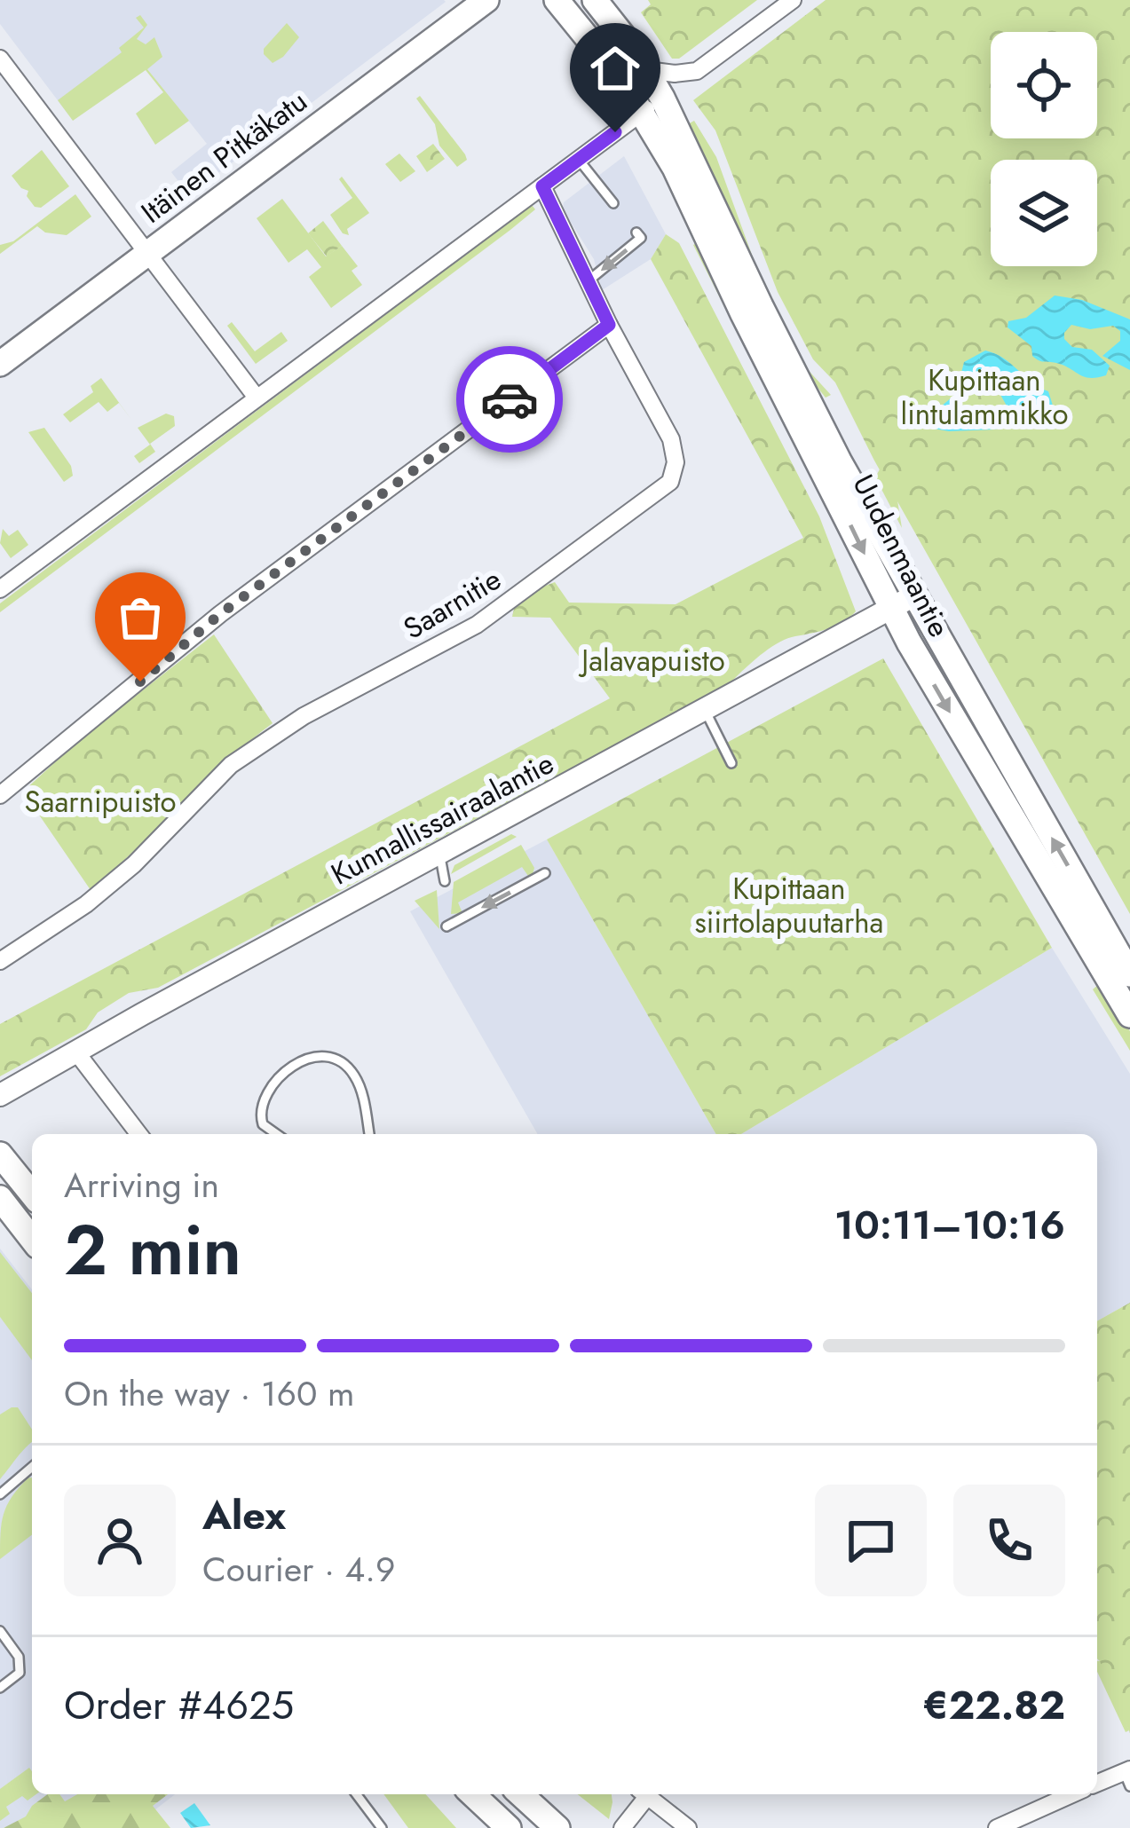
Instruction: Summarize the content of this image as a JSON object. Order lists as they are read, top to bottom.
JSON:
{
  "streets": {
    "main road": ["Itäinen Pitkäkatu", "Uudenmaantie"],
    "street": ["Saarnitie", "Kunnallissairaalantie"]
  },
  "crossings": [
    ["Uudenmaantie", "Kunnallissairaalantie"]
  ],
  "parks": [
    "Kupittaan lintulammikko",
    "Jalavapuisto",
    "Saarnipuisto",
    "Kupittaan siirtolapuutarha"
  ],
  "page": {
    "heading": ["2 min", "Arriving in", "10:11–10:16"],
    "panel": [
      "Alex",
      "Courier · 4.9",
      "Order #4625",
      "€22.82"
    ],
    "bar": "On the way · 160 m"
  }
}
